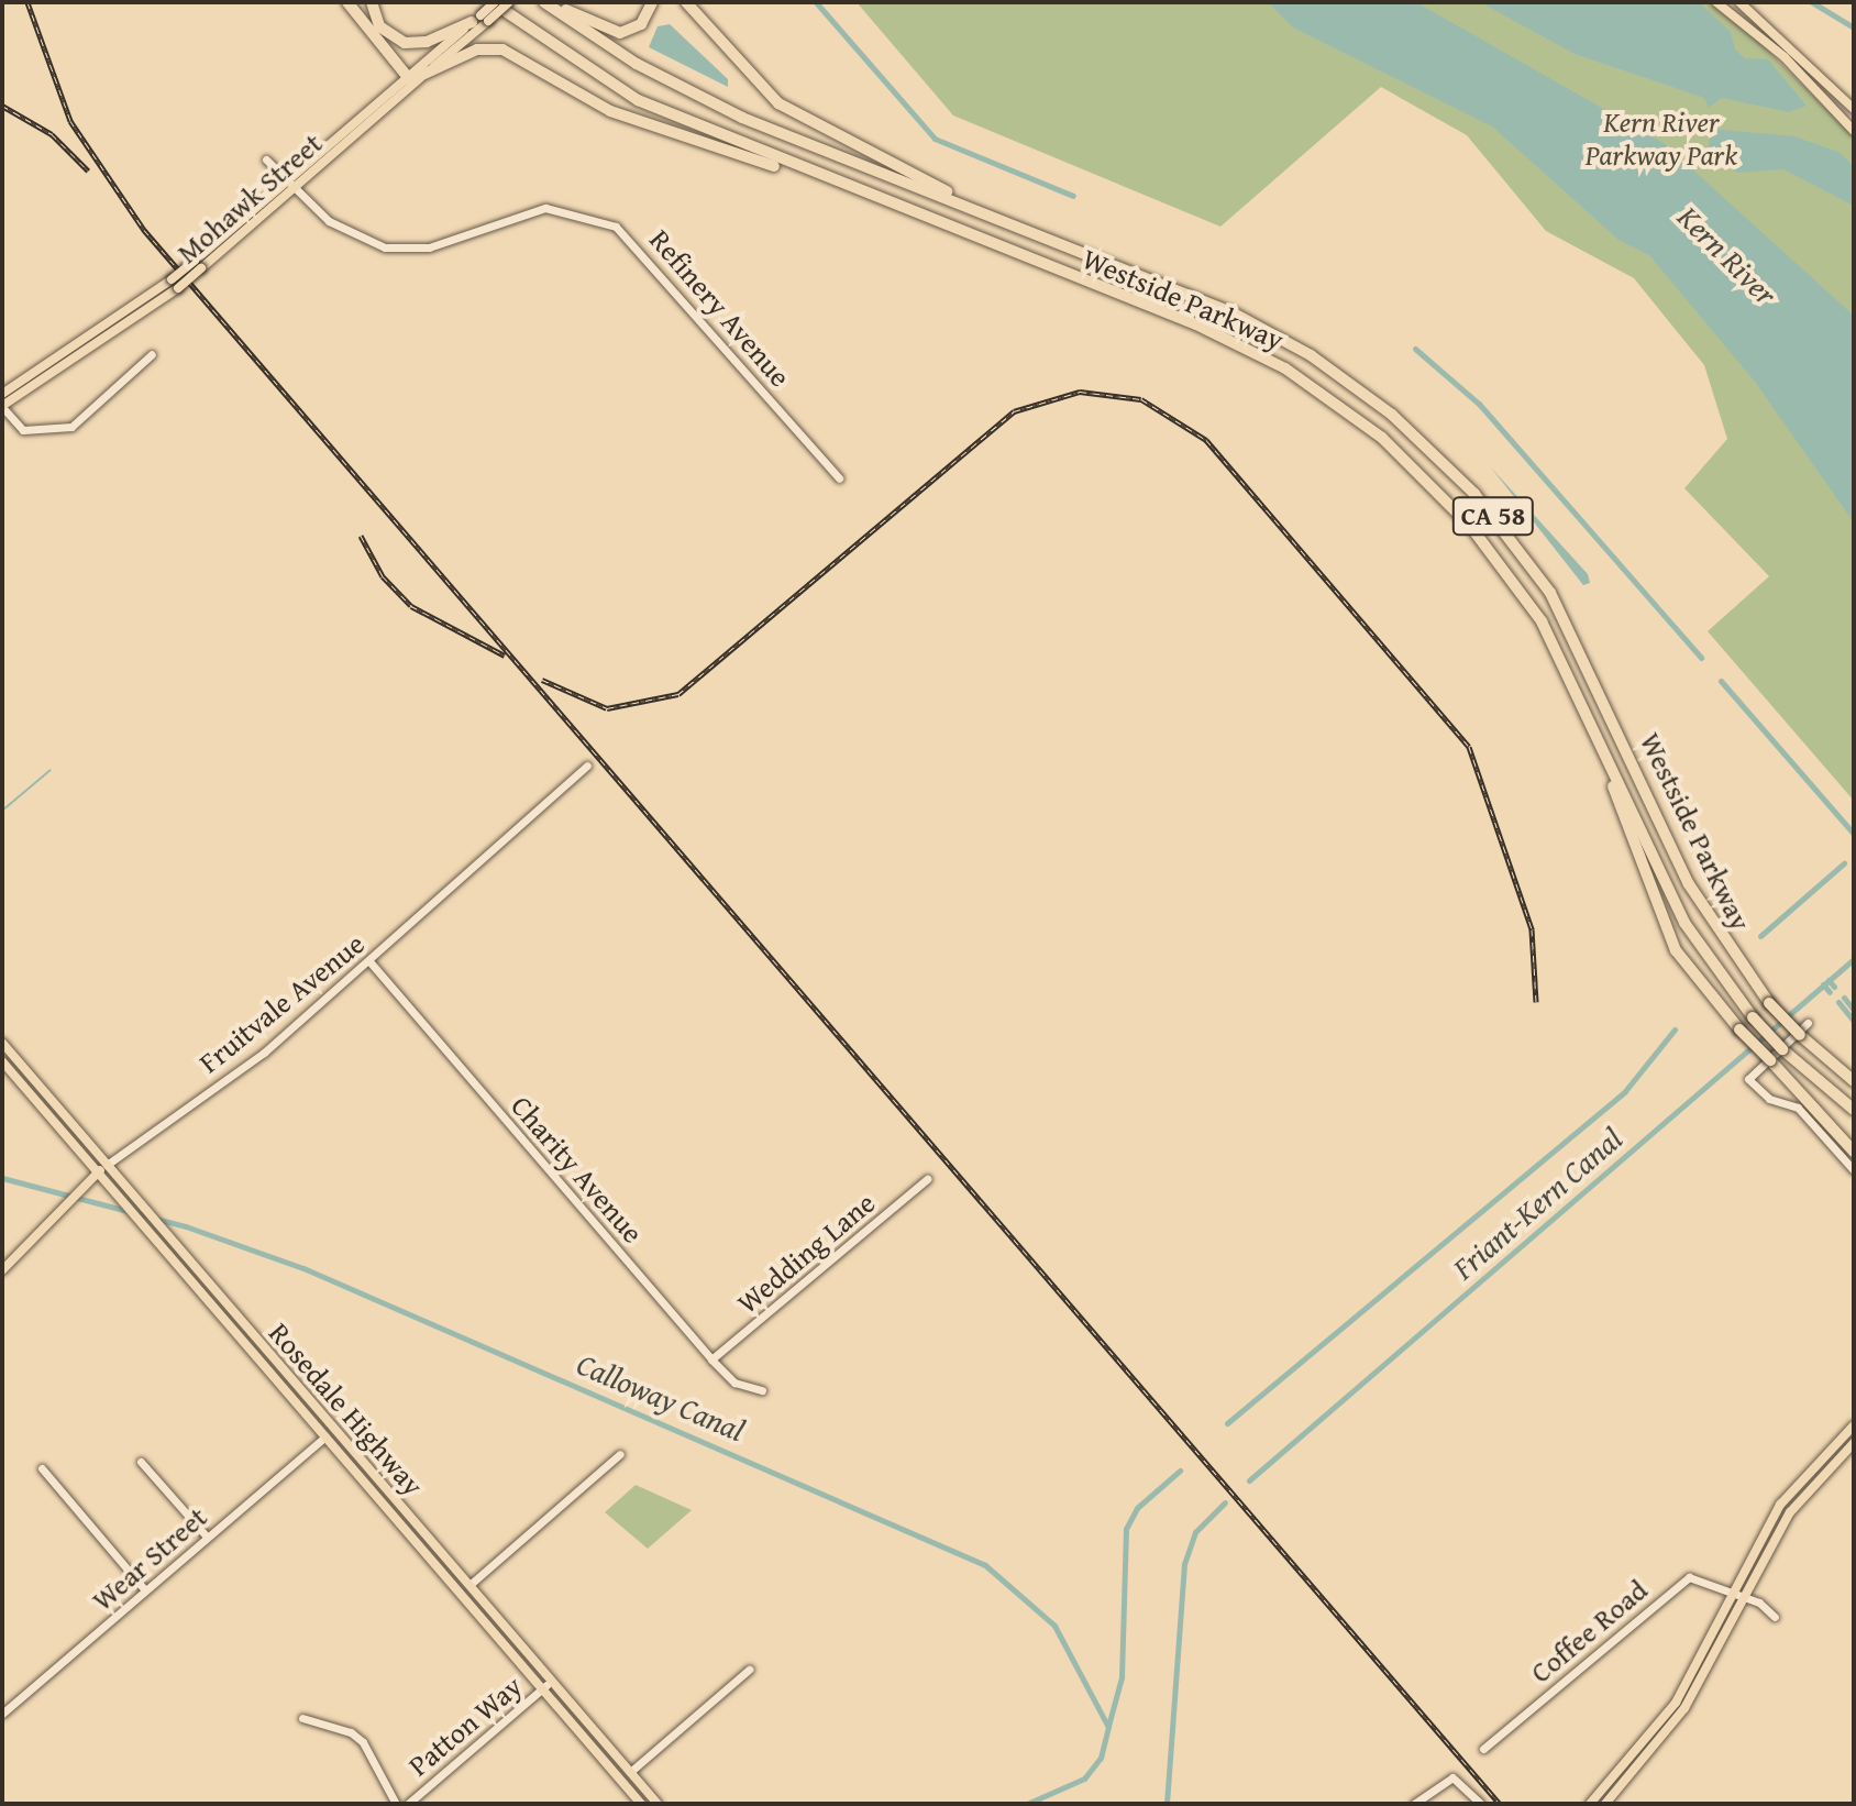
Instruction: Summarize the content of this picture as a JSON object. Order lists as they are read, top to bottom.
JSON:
{
  "streets": {
    "highway": ["Westside Parkway", "CA 58"],
    "main road": ["Mohawk Street", "Fruitvale Avenue", "Rosedale Highway"],
    "street": [
      "Refinery Avenue",
      "Charity Avenue",
      "Wedding Lane",
      "Wear Street",
      "Coffee Road",
      "Patton Way"
    ]
  },
  "crossings": [
    ["Mohawk Street", "Westside Parkway"],
    ["Mohawk Street", "Refinery Avenue"],
    ["Fruitvale Avenue", "Charity Avenue"],
    ["Fruitvale Avenue", "Rosedale Highway"],
    ["Charity Avenue", "Wedding Lane"],
    ["Rosedale Highway", "Wear Street"],
    ["Rosedale Highway", "Patton Way"]
  ],
  "water": ["Kern River", "Friant-Kern Canal", "Calloway Canal"],
  "parks": ["Kern River Parkway Park"]
}
